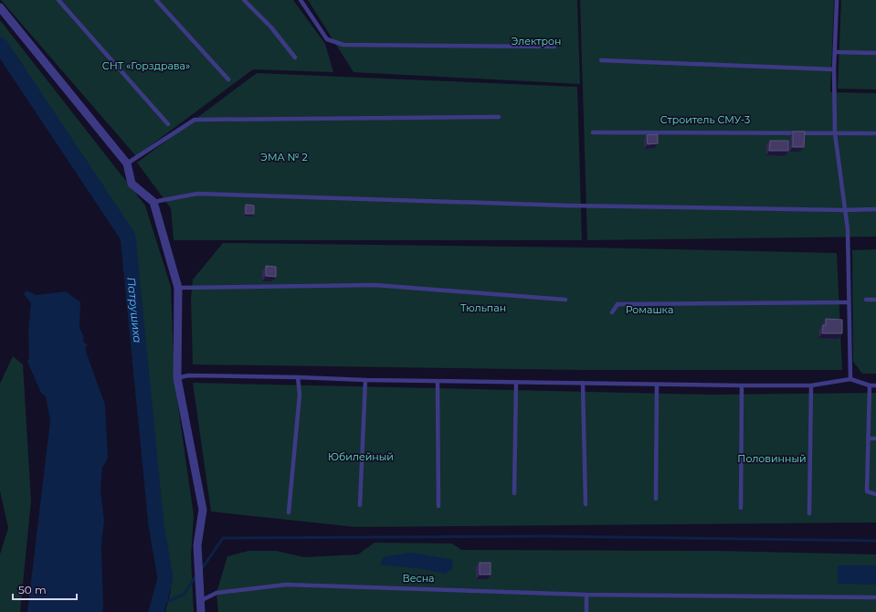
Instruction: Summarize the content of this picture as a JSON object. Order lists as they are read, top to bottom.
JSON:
{
  "water": ["Патрушиха"],
  "parks": [
    "Электрон",
    "СНТ «Горздрава»",
    "Строитель СМУ-3",
    "ЭМА № 2",
    "Тюльпан",
    "Ромашка",
    "Юбилейный",
    "Половинный",
    "Весна"
  ],
  "scale_bar": "50 m"
}
